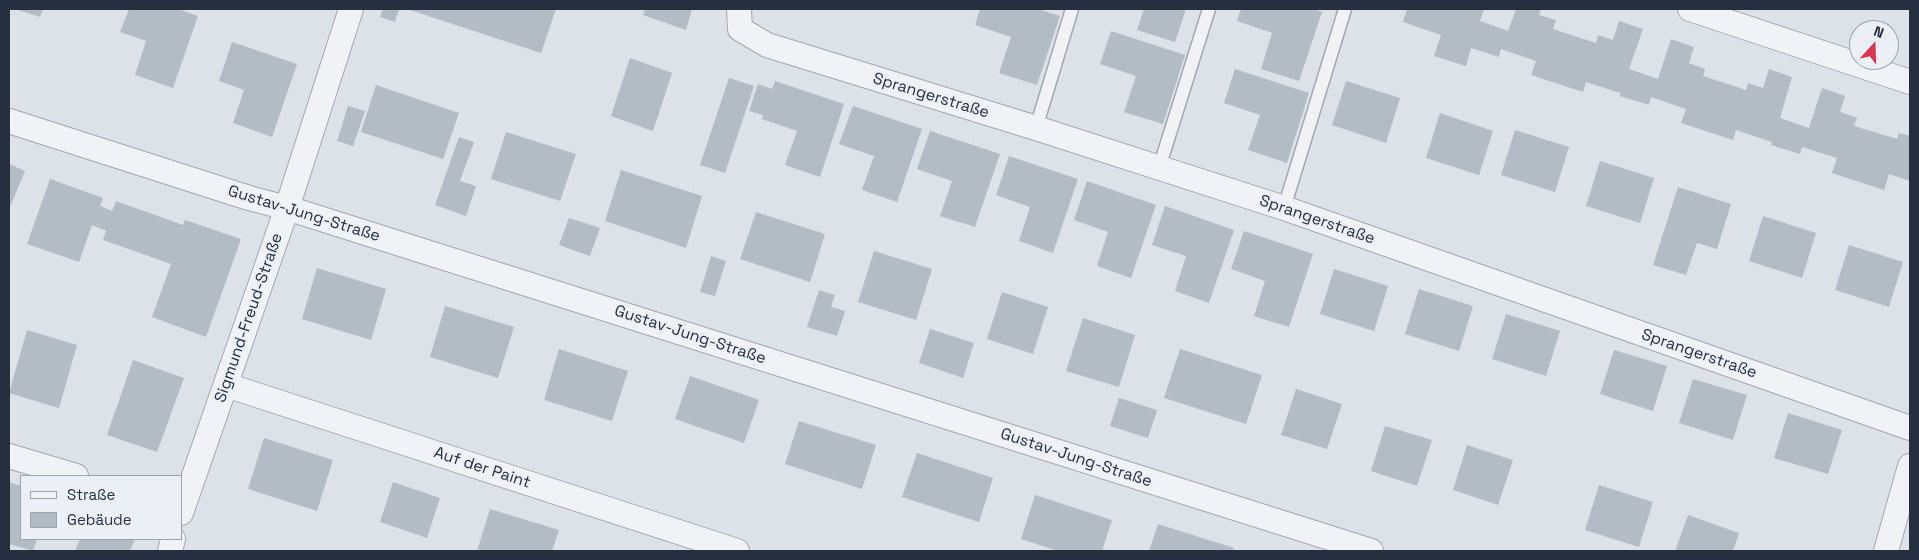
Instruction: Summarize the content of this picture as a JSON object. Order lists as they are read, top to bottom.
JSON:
{
  "streets": {
    "street": [
      "Sprangerstraße",
      "Gustav-Jung-Straße",
      "Sigmund-Freud-Straße",
      "Auf der Paint"
    ]
  },
  "crossings": [
    ["Gustav-Jung-Straße", "Sigmund-Freud-Straße"],
    ["Sigmund-Freud-Straße", "Auf der Paint"]
  ],
  "legend": ["Straße", "Gebäude"],
  "north": "top"
}
